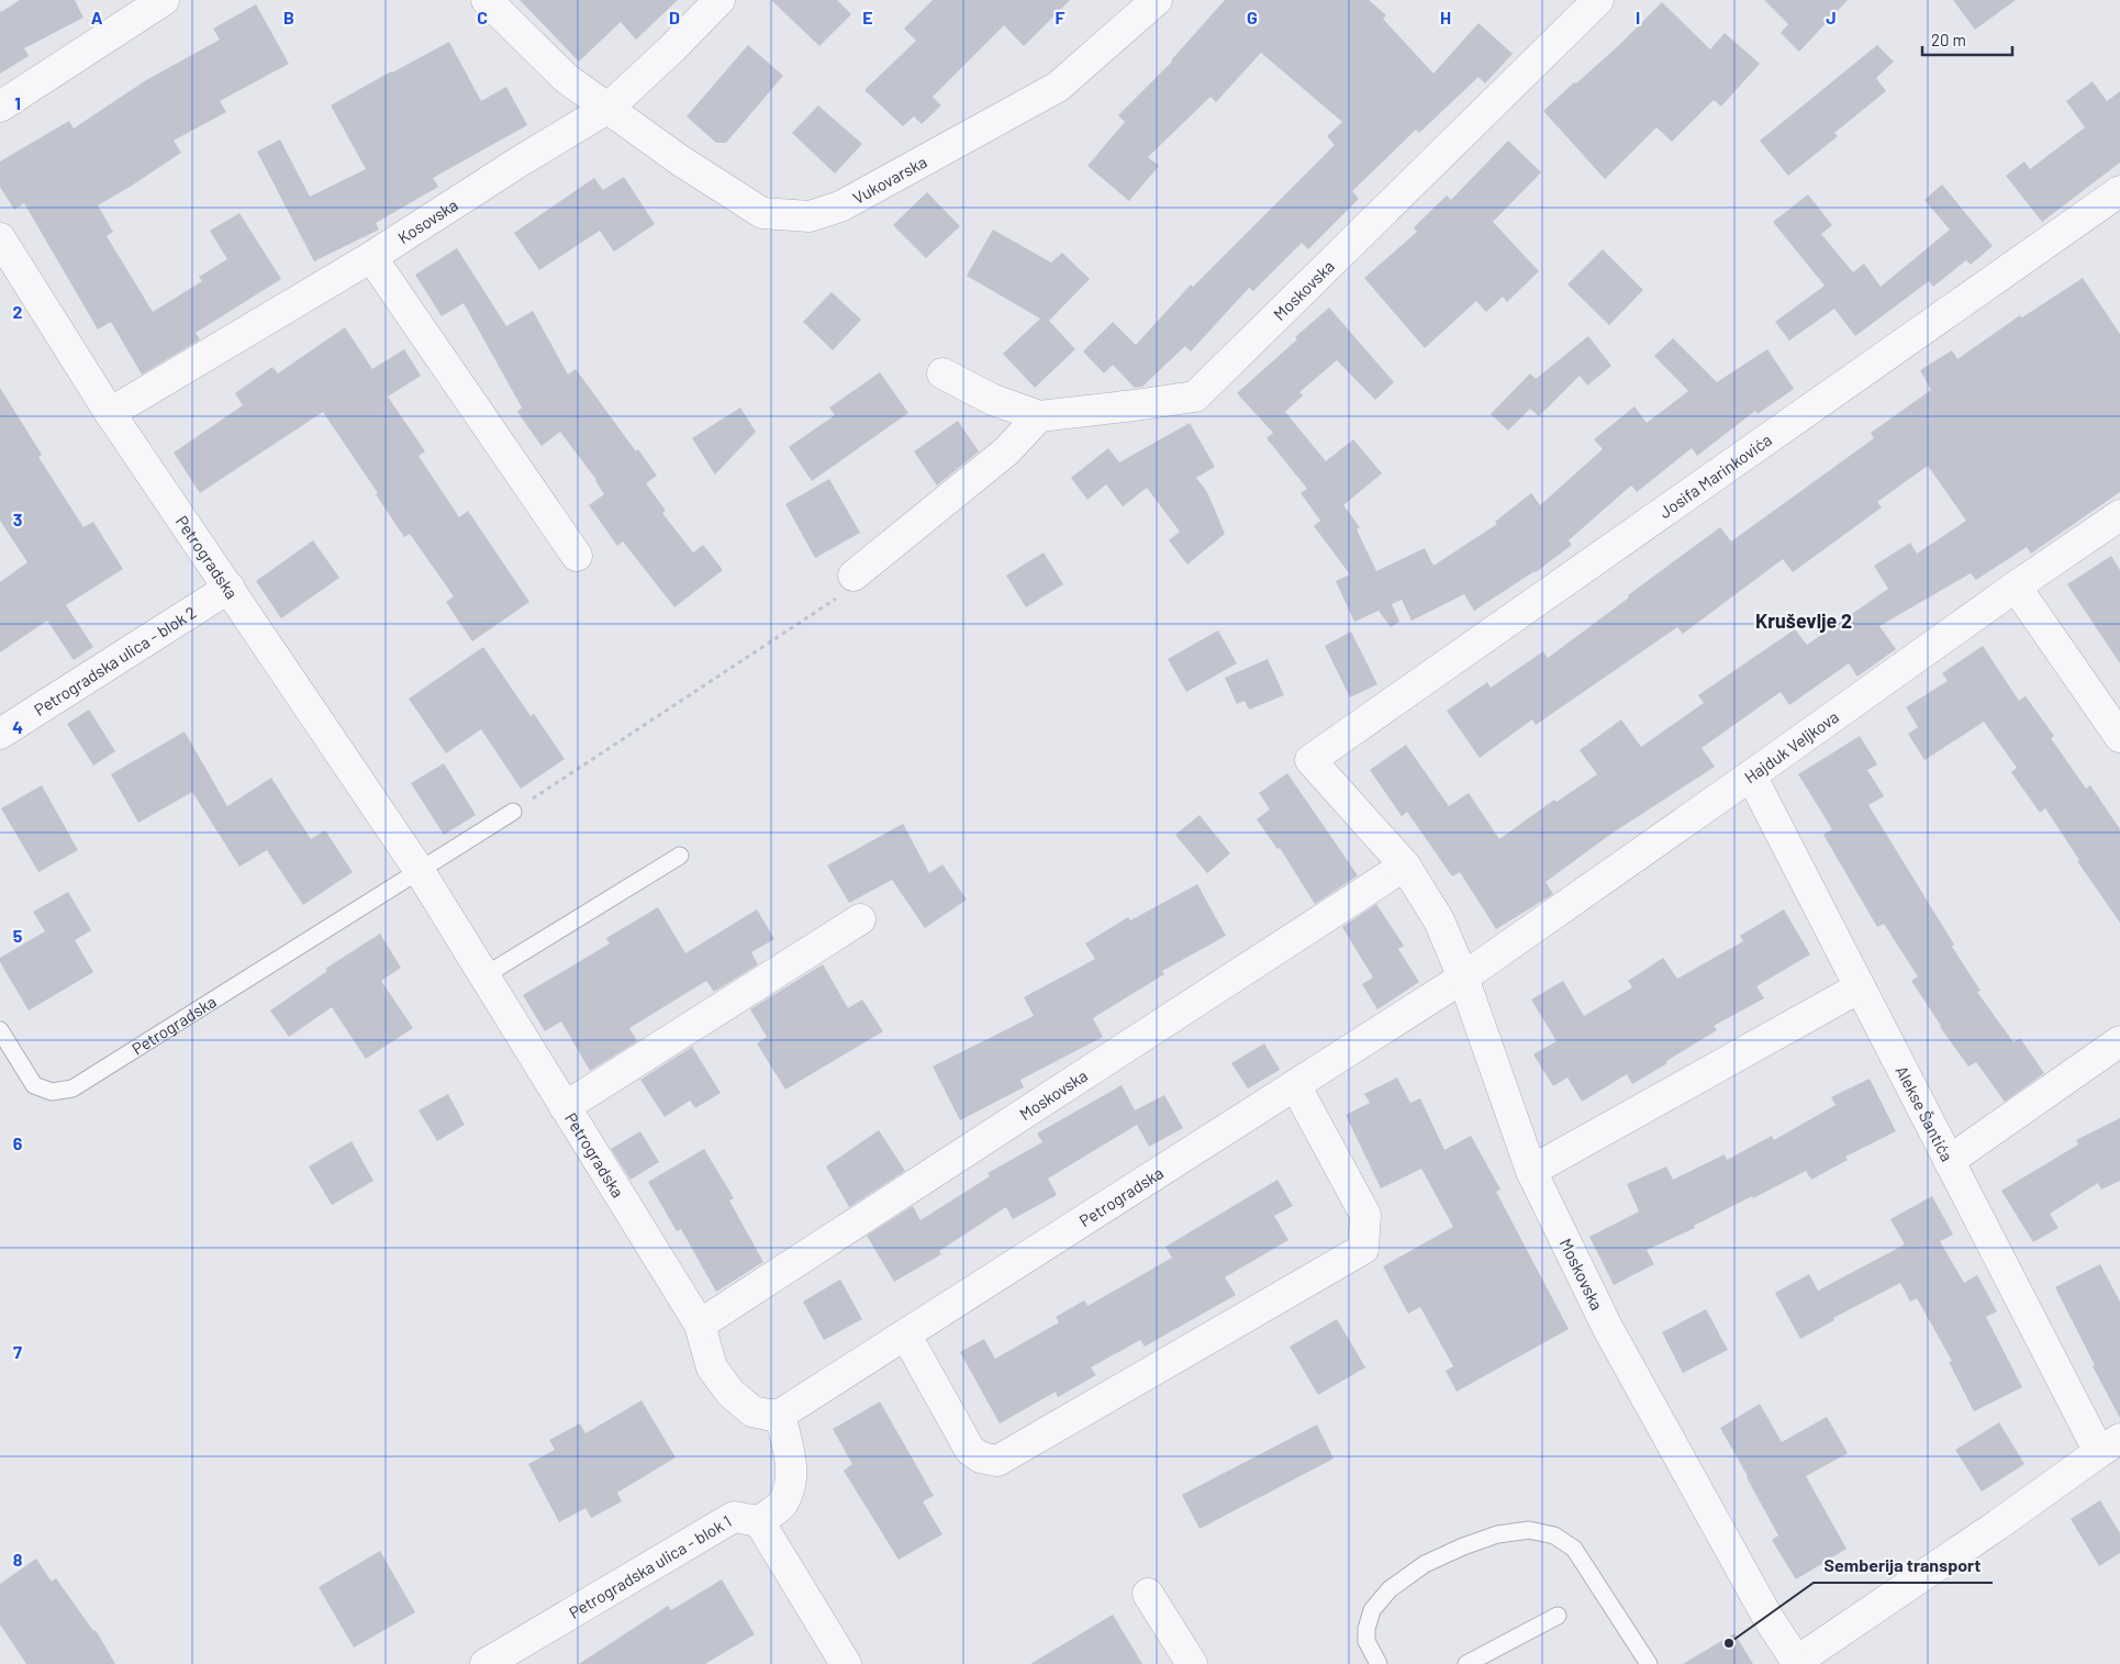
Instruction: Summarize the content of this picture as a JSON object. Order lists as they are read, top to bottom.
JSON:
{
  "streets": {
    "street": [
      "Vukovarska",
      "Kosovska",
      "Moskovska",
      "Josifa Marinkovića",
      "Petrogradska",
      "Petrogradska ulica - blok 2",
      "Hajduk Veljkova",
      "Alekse Šantića",
      "Petrogradska ulica - blok 1"
    ]
  },
  "crossings": [
    ["Vukovarska", "Kosovska"],
    ["Kosovska", "Petrogradska"],
    ["Moskovska", "Josifa Marinkovića"],
    ["Moskovska", "Petrogradska"],
    ["Moskovska", "Hajduk Veljkova"],
    ["Petrogradska", "Petrogradska ulica - blok 2"],
    ["Petrogradska", "Hajduk Veljkova"],
    ["Hajduk Veljkova", "Alekse Šantića"]
  ],
  "districts": ["Kruševlje 2"],
  "places": ["Semberija transport"],
  "scale_bar": "20 m",
  "grid": {
    "columns": [
      "A",
      "B",
      "C",
      "D",
      "E",
      "F",
      "G",
      "H",
      "I",
      "J"
    ],
    "rows": [
      "1",
      "2",
      "3",
      "4",
      "5",
      "6",
      "7",
      "8"
    ]
  }
}
